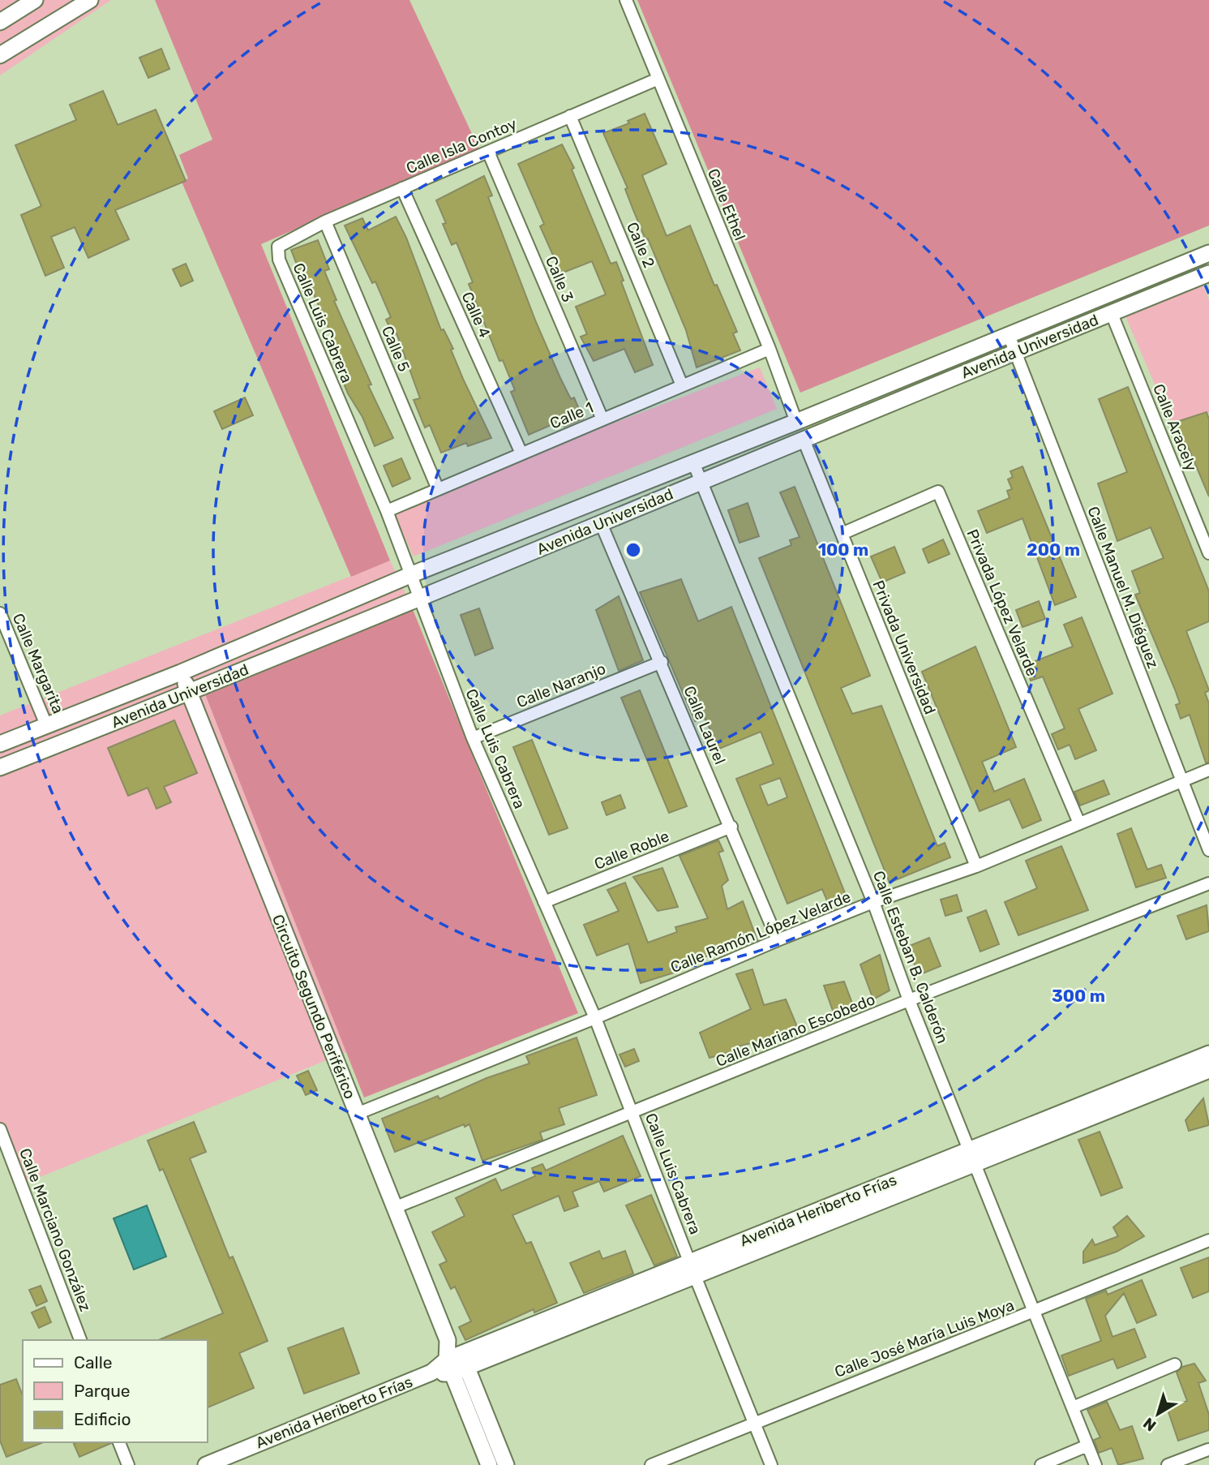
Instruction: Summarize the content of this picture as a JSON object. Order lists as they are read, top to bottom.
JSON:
{
  "streets": {
    "main road": ["Avenida Universidad", "Circuito Segundo Periférico", "Avenida Heriberto Frías"],
    "street": [
      "Calle Isla Contoy",
      "Calle Ethel",
      "Calle 2",
      "Calle 3",
      "Calle 4",
      "Calle Luis Cabrera",
      "Calle 5",
      "Calle 1",
      "Calle Aracely",
      "Calle Manuel M. Diéguez",
      "Privada López Velarde",
      "Privada Universidad",
      "Calle Margarita",
      "Calle Naranjo",
      "Calle Laurel",
      "Calle Roble",
      "Calle Ramón López Velarde",
      "Calle Esteban B. Calderón",
      "Calle Mariano Escobedo",
      "Calle Marciano González",
      "Calle José María Luis Moya"
    ]
  },
  "crossings": [
    ["Calle Isla Contoy", "Calle Ethel"],
    ["Calle Isla Contoy", "Calle 2"],
    ["Calle Isla Contoy", "Calle 3"],
    ["Calle Isla Contoy", "Calle 4"],
    ["Calle Isla Contoy", "Calle Luis Cabrera"],
    ["Calle Isla Contoy", "Calle 5"],
    ["Calle Ethel", "Avenida Universidad"],
    ["Calle Ethel", "Calle 1"],
    ["Calle 2", "Calle 1"],
    ["Calle 3", "Calle 1"],
    ["Calle 4", "Calle 1"],
    ["Calle Luis Cabrera", "Avenida Universidad"],
    ["Calle Luis Cabrera", "Calle 1"],
    ["Calle Luis Cabrera", "Calle Naranjo"],
    ["Calle Luis Cabrera", "Calle Roble"],
    ["Calle Luis Cabrera", "Calle Ramón López Velarde"],
    ["Calle Luis Cabrera", "Calle Mariano Escobedo"],
    ["Calle Luis Cabrera", "Avenida Heriberto Frías"],
    ["Calle Luis Cabrera", "Calle José María Luis Moya"],
    ["Avenida Universidad", "Calle Aracely"],
    ["Avenida Universidad", "Calle Manuel M. Diéguez"],
    ["Avenida Universidad", "Privada Universidad"],
    ["Avenida Universidad", "Calle Margarita"],
    ["Avenida Universidad", "Calle Laurel"],
    ["Avenida Universidad", "Calle Esteban B. Calderón"],
    ["Avenida Universidad", "Circuito Segundo Periférico"],
    ["Calle 5", "Calle 1"],
    ["Calle Manuel M. Diéguez", "Calle Ramón López Velarde"],
    ["Privada López Velarde", "Privada Universidad"],
    ["Privada López Velarde", "Calle Ramón López Velarde"],
    ["Privada Universidad", "Calle Ramón López Velarde"],
    ["Calle Naranjo", "Calle Laurel"],
    ["Calle Laurel", "Calle Roble"],
    ["Calle Laurel", "Calle Ramón López Velarde"],
    ["Calle Ramón López Velarde", "Calle Esteban B. Calderón"],
    ["Calle Ramón López Velarde", "Circuito Segundo Periférico"],
    ["Calle Esteban B. Calderón", "Calle Mariano Escobedo"],
    ["Calle Esteban B. Calderón", "Avenida Heriberto Frías"],
    ["Calle Esteban B. Calderón", "Calle José María Luis Moya"],
    ["Circuito Segundo Periférico", "Calle Mariano Escobedo"],
    ["Circuito Segundo Periférico", "Avenida Heriberto Frías"]
  ],
  "legend": ["Calle", "Parque", "Edificio"],
  "north": "bottom left",
  "rings": ["100 m", "200 m", "300 m"]
}
